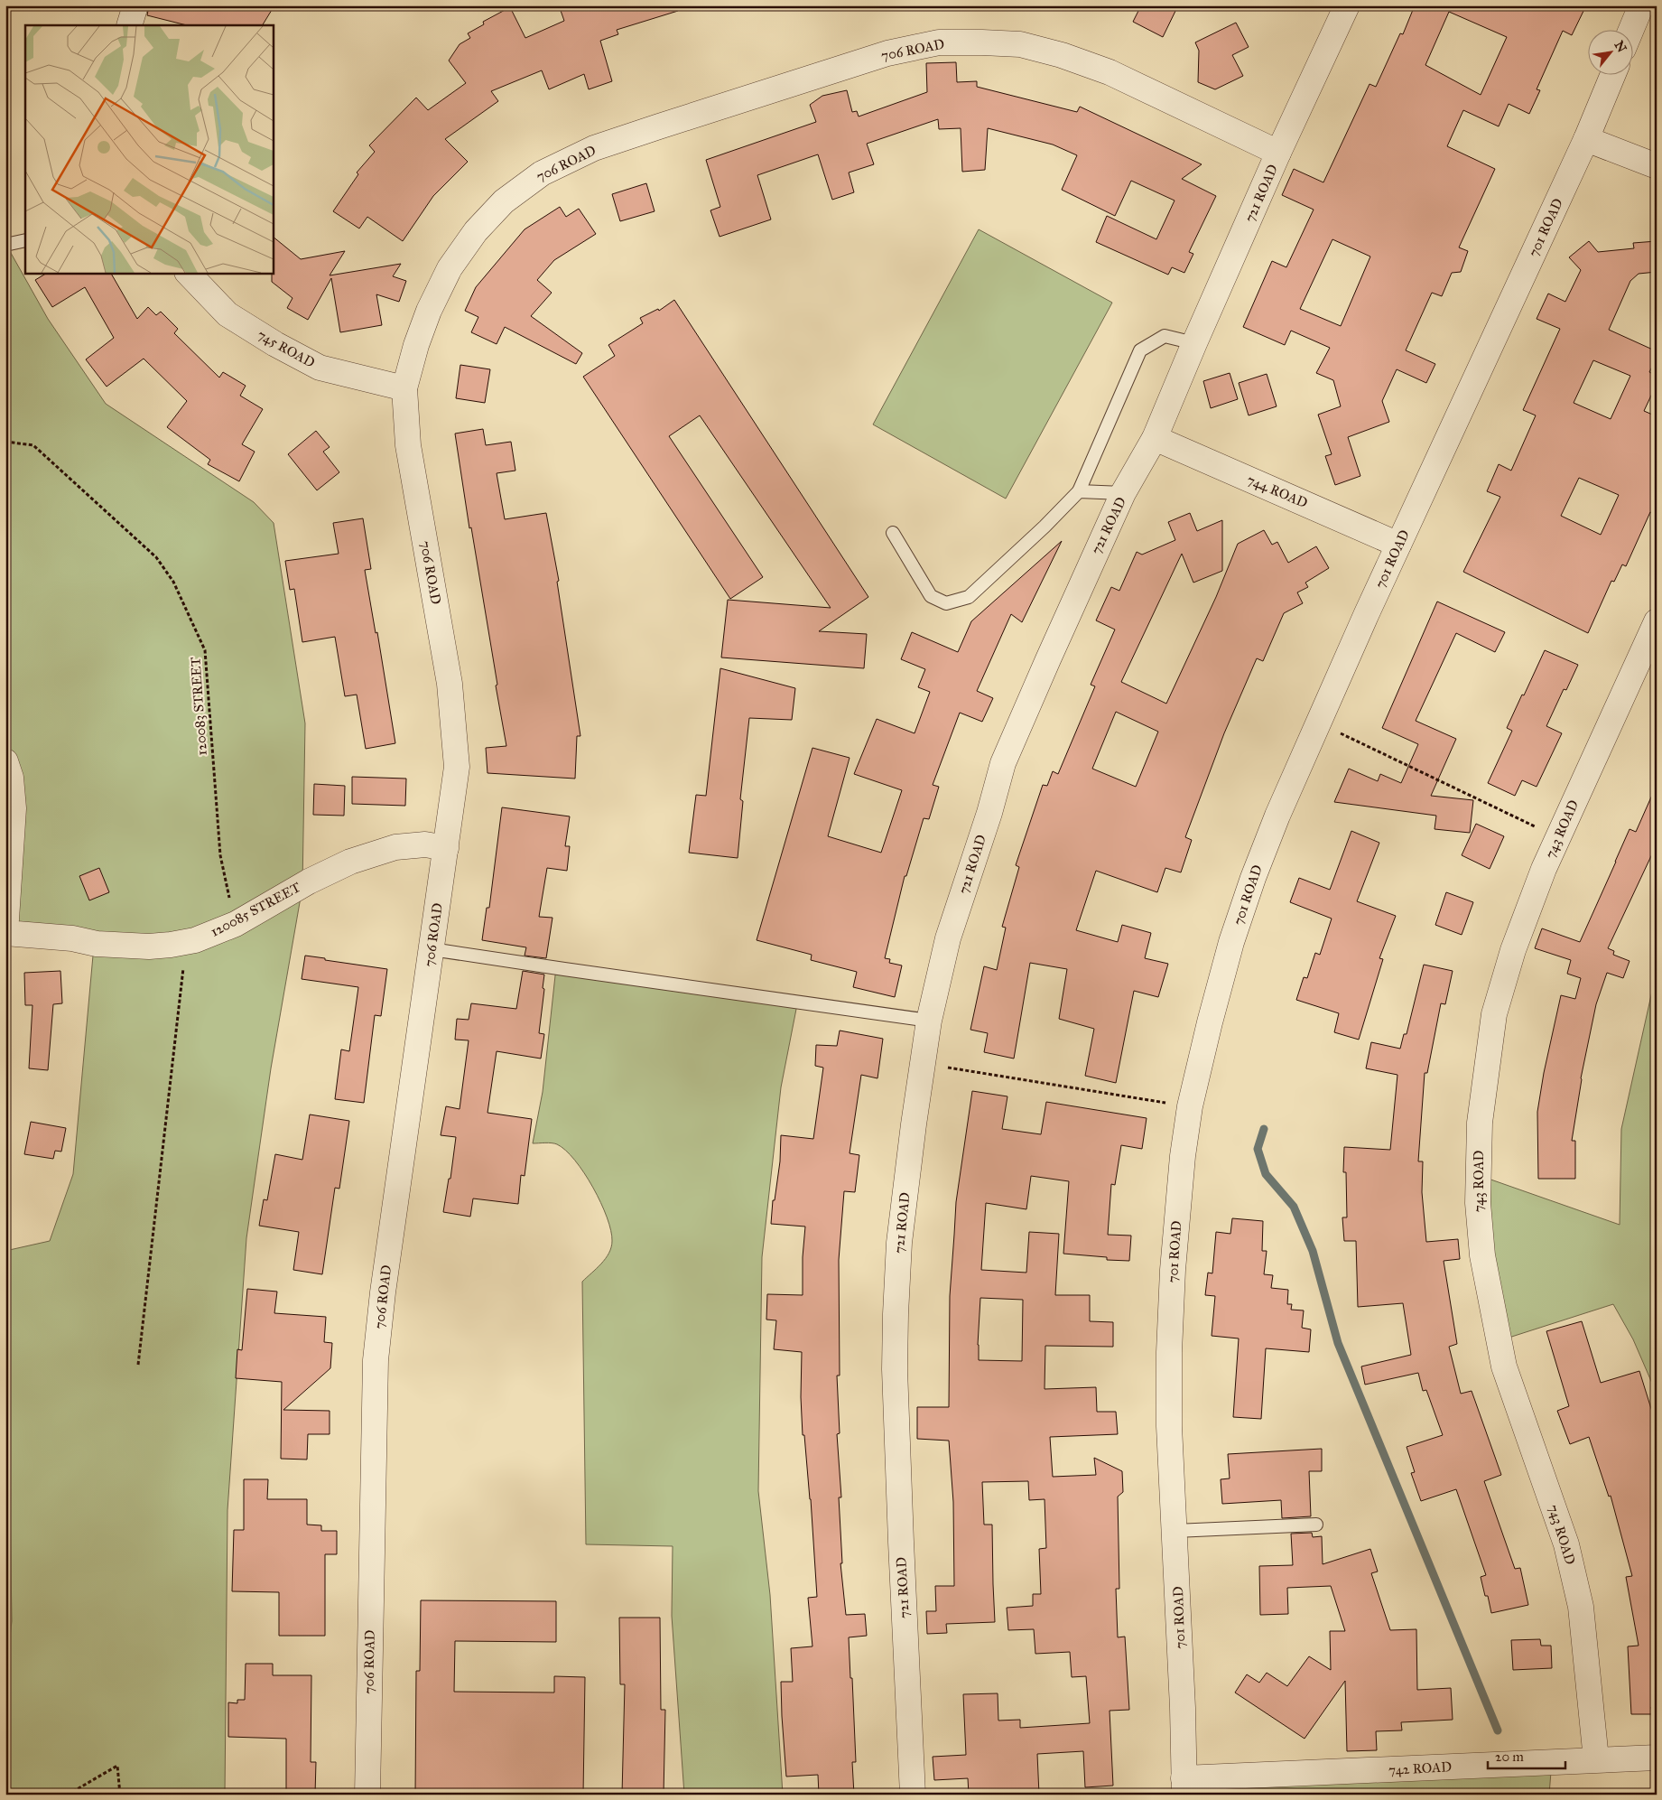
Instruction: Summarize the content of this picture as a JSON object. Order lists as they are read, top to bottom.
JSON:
{
  "streets": {
    "street": [
      "706 ROAD",
      "721 ROAD",
      "701 ROAD",
      "745 ROAD",
      "744 ROAD",
      "743 ROAD",
      "120085 STREET",
      "742 ROAD"
    ],
    "path": ["120083 STREET"]
  },
  "crossings": [
    ["706 ROAD", "721 ROAD"],
    ["706 ROAD", "745 ROAD"],
    ["706 ROAD", "120085 STREET"],
    ["721 ROAD", "744 ROAD"],
    ["701 ROAD", "744 ROAD"],
    ["701 ROAD", "742 ROAD"],
    ["120083 STREET", "120085 STREET"],
    ["743 ROAD", "742 ROAD"]
  ],
  "scale_bar": "20 m",
  "north": "top right"
}
